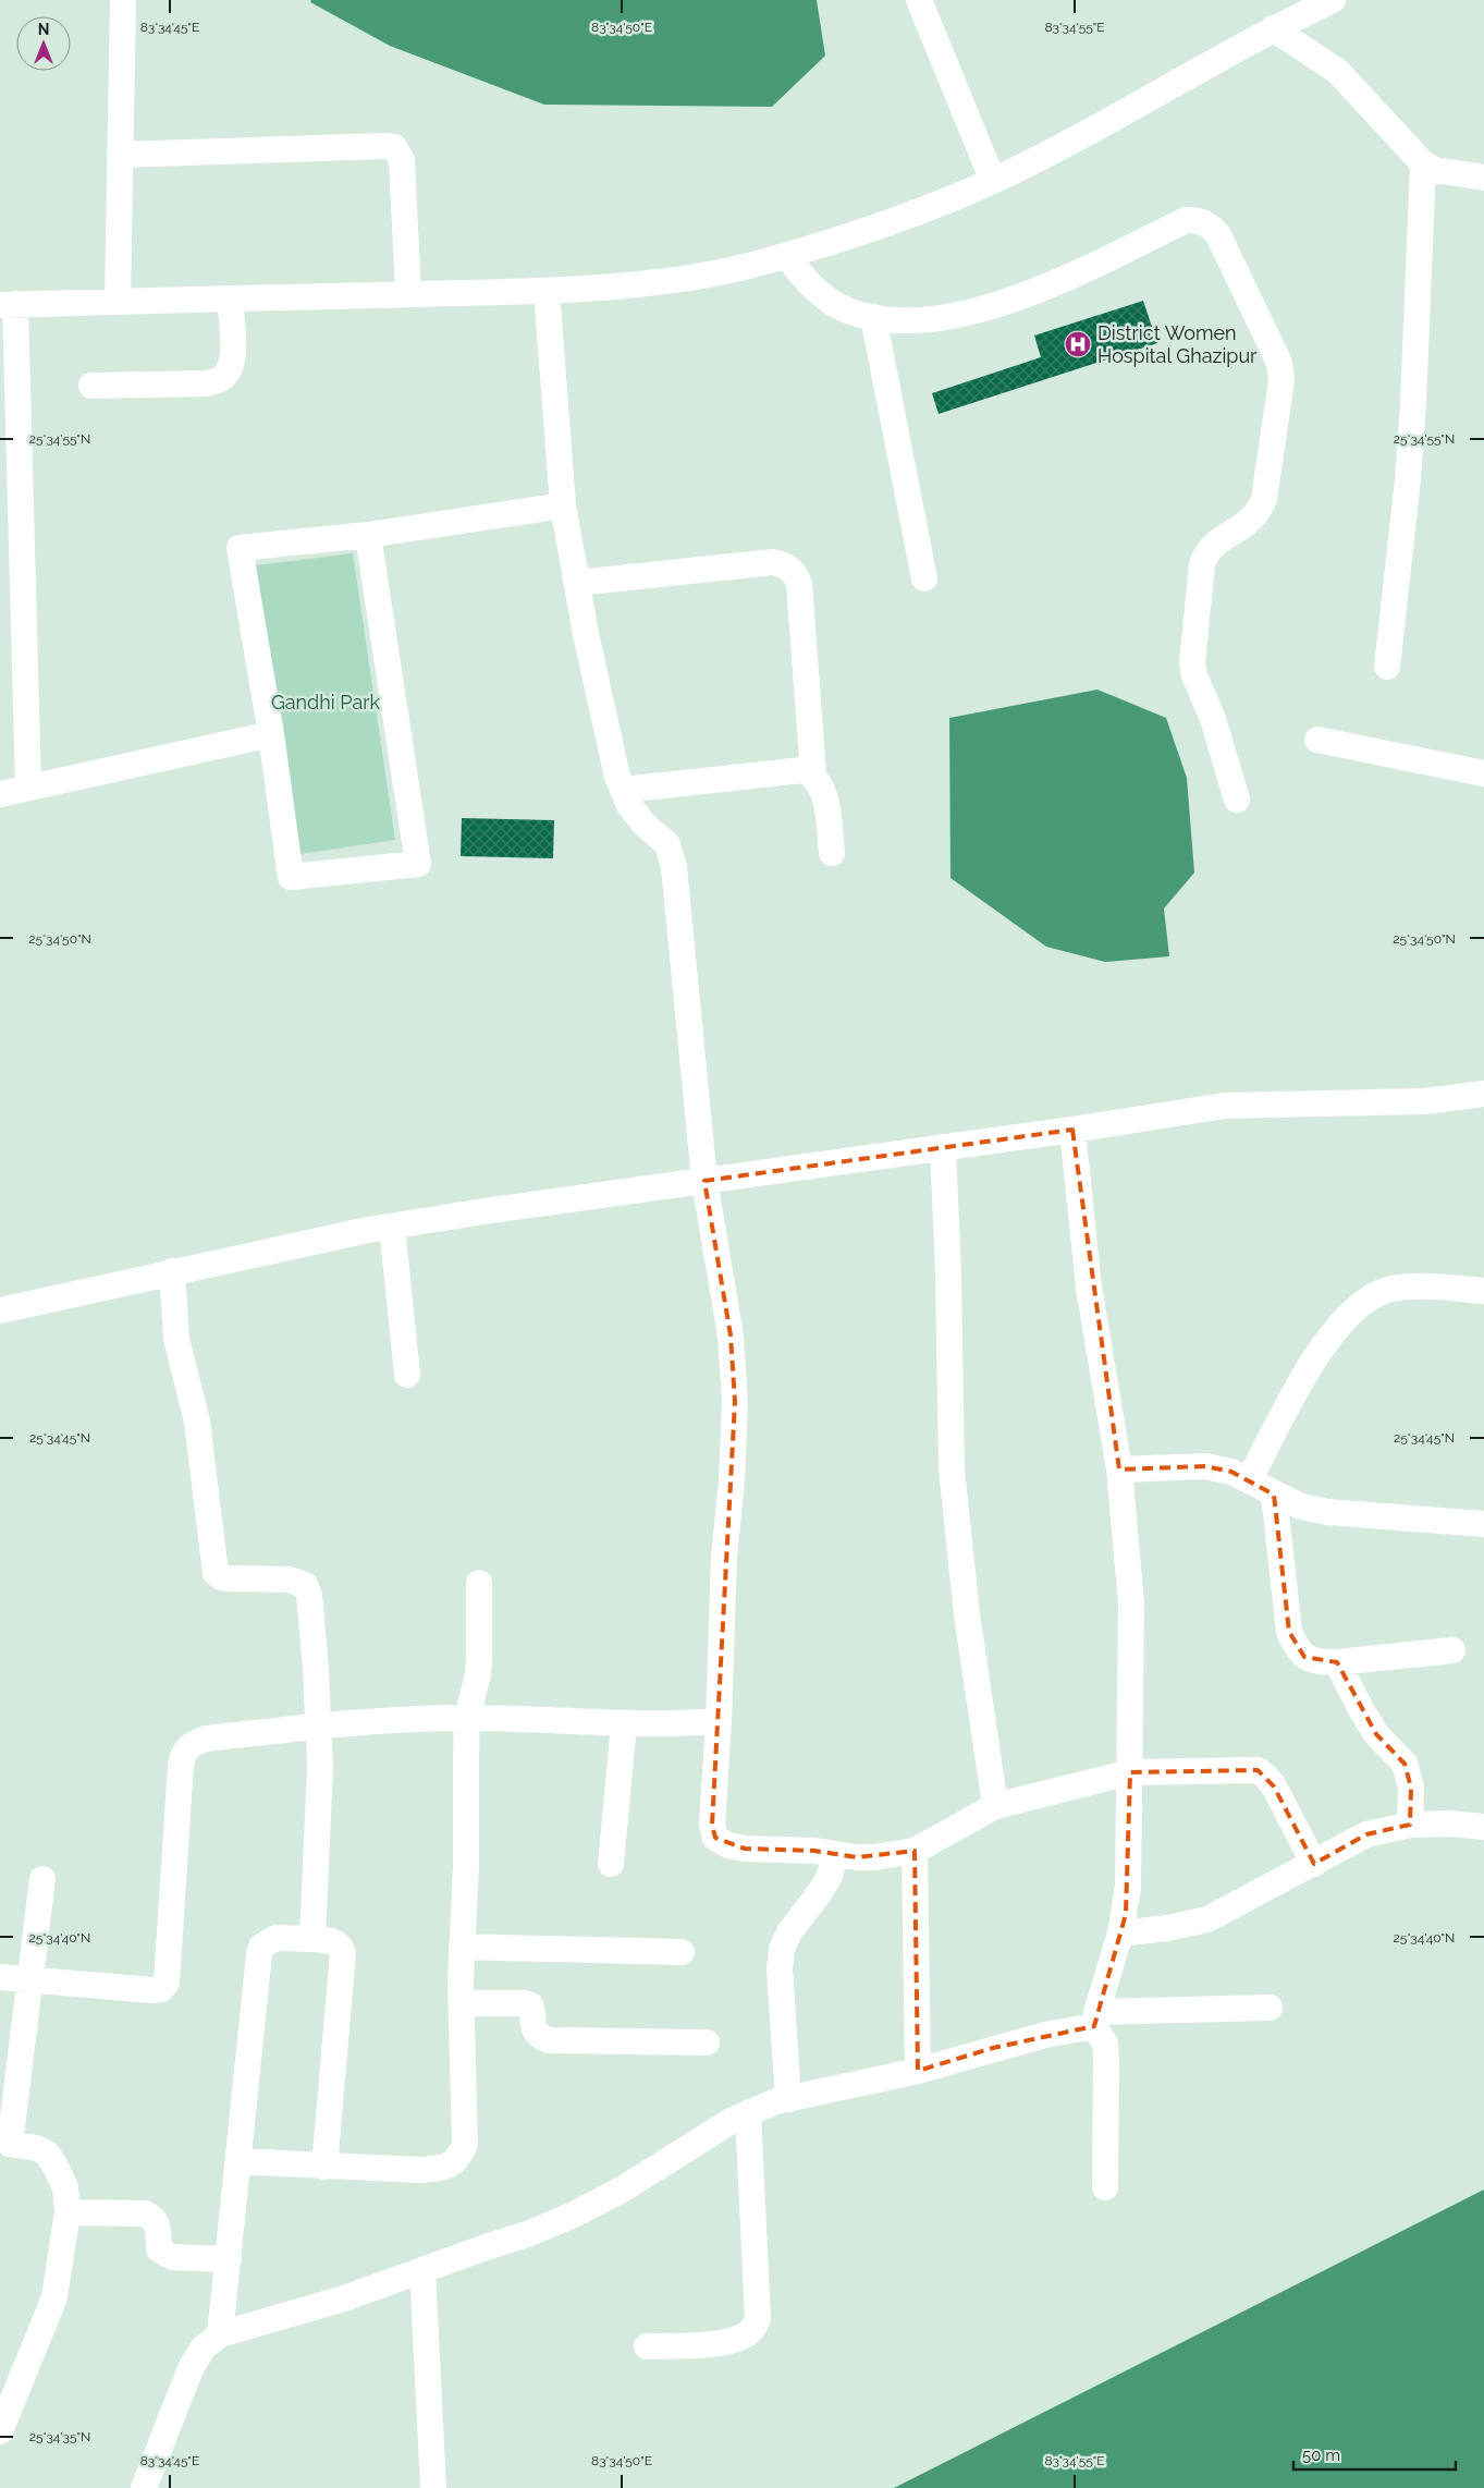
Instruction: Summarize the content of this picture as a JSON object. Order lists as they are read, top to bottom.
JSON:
{
  "parks": ["Gandhi Park"],
  "places": {
    "hospital": ["District Women Hospital Ghazipur"]
  },
  "scale_bar": "50 m",
  "north": "top",
  "coordinates": [
    "83°34'45\"E",
    "83°34'50\"E",
    "83°34'55\"E",
    "25°34'55\"N",
    "25°34'50\"N",
    "25°34'45\"N",
    "25°34'40\"N",
    "25°34'35\"N"
  ]
}
